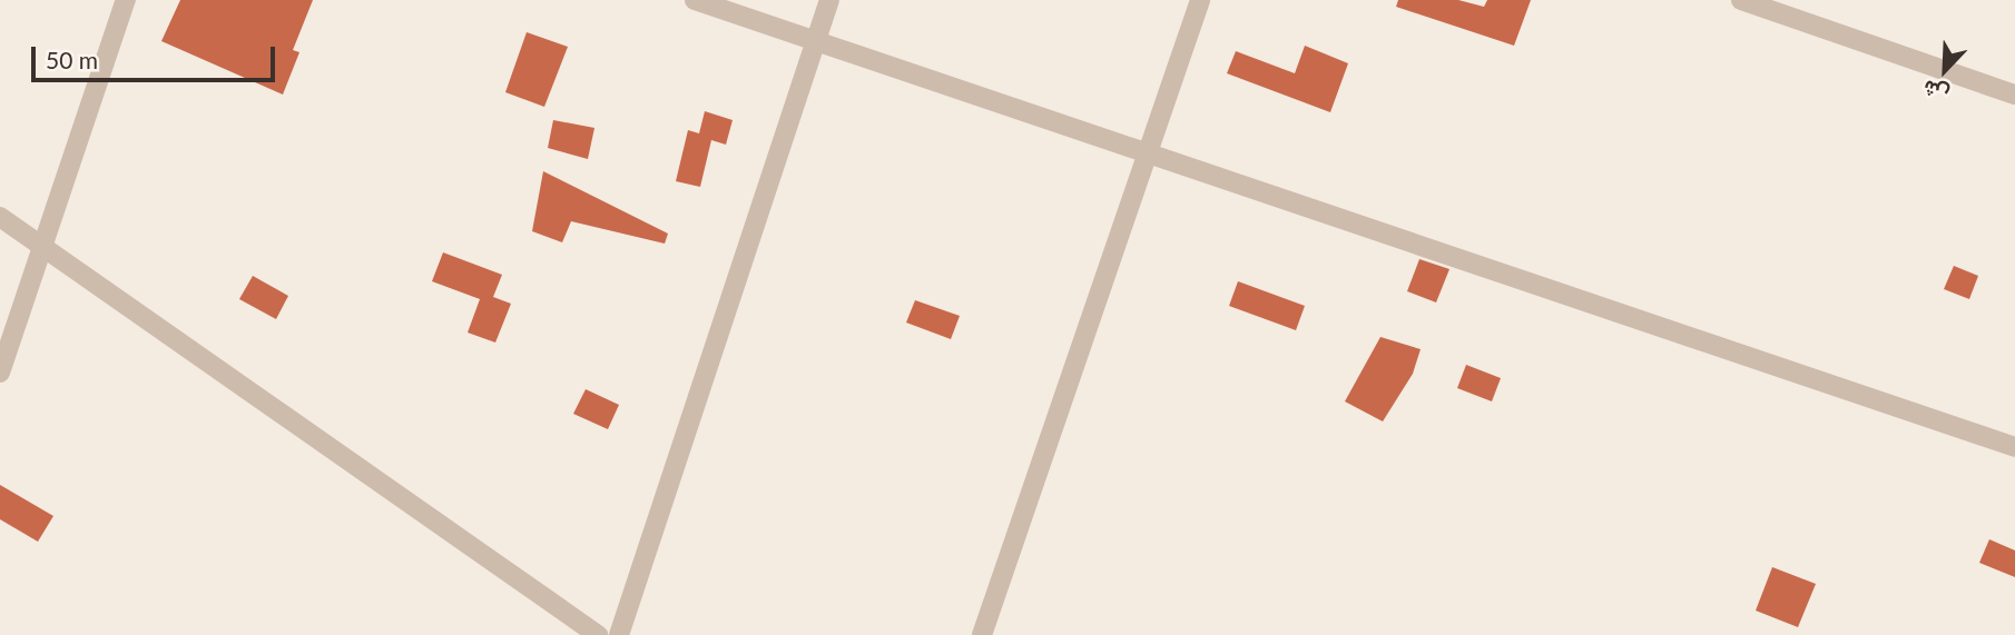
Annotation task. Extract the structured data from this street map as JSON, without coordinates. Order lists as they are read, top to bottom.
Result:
{
  "scale_bar": "50 m",
  "north": "bottom left"
}
